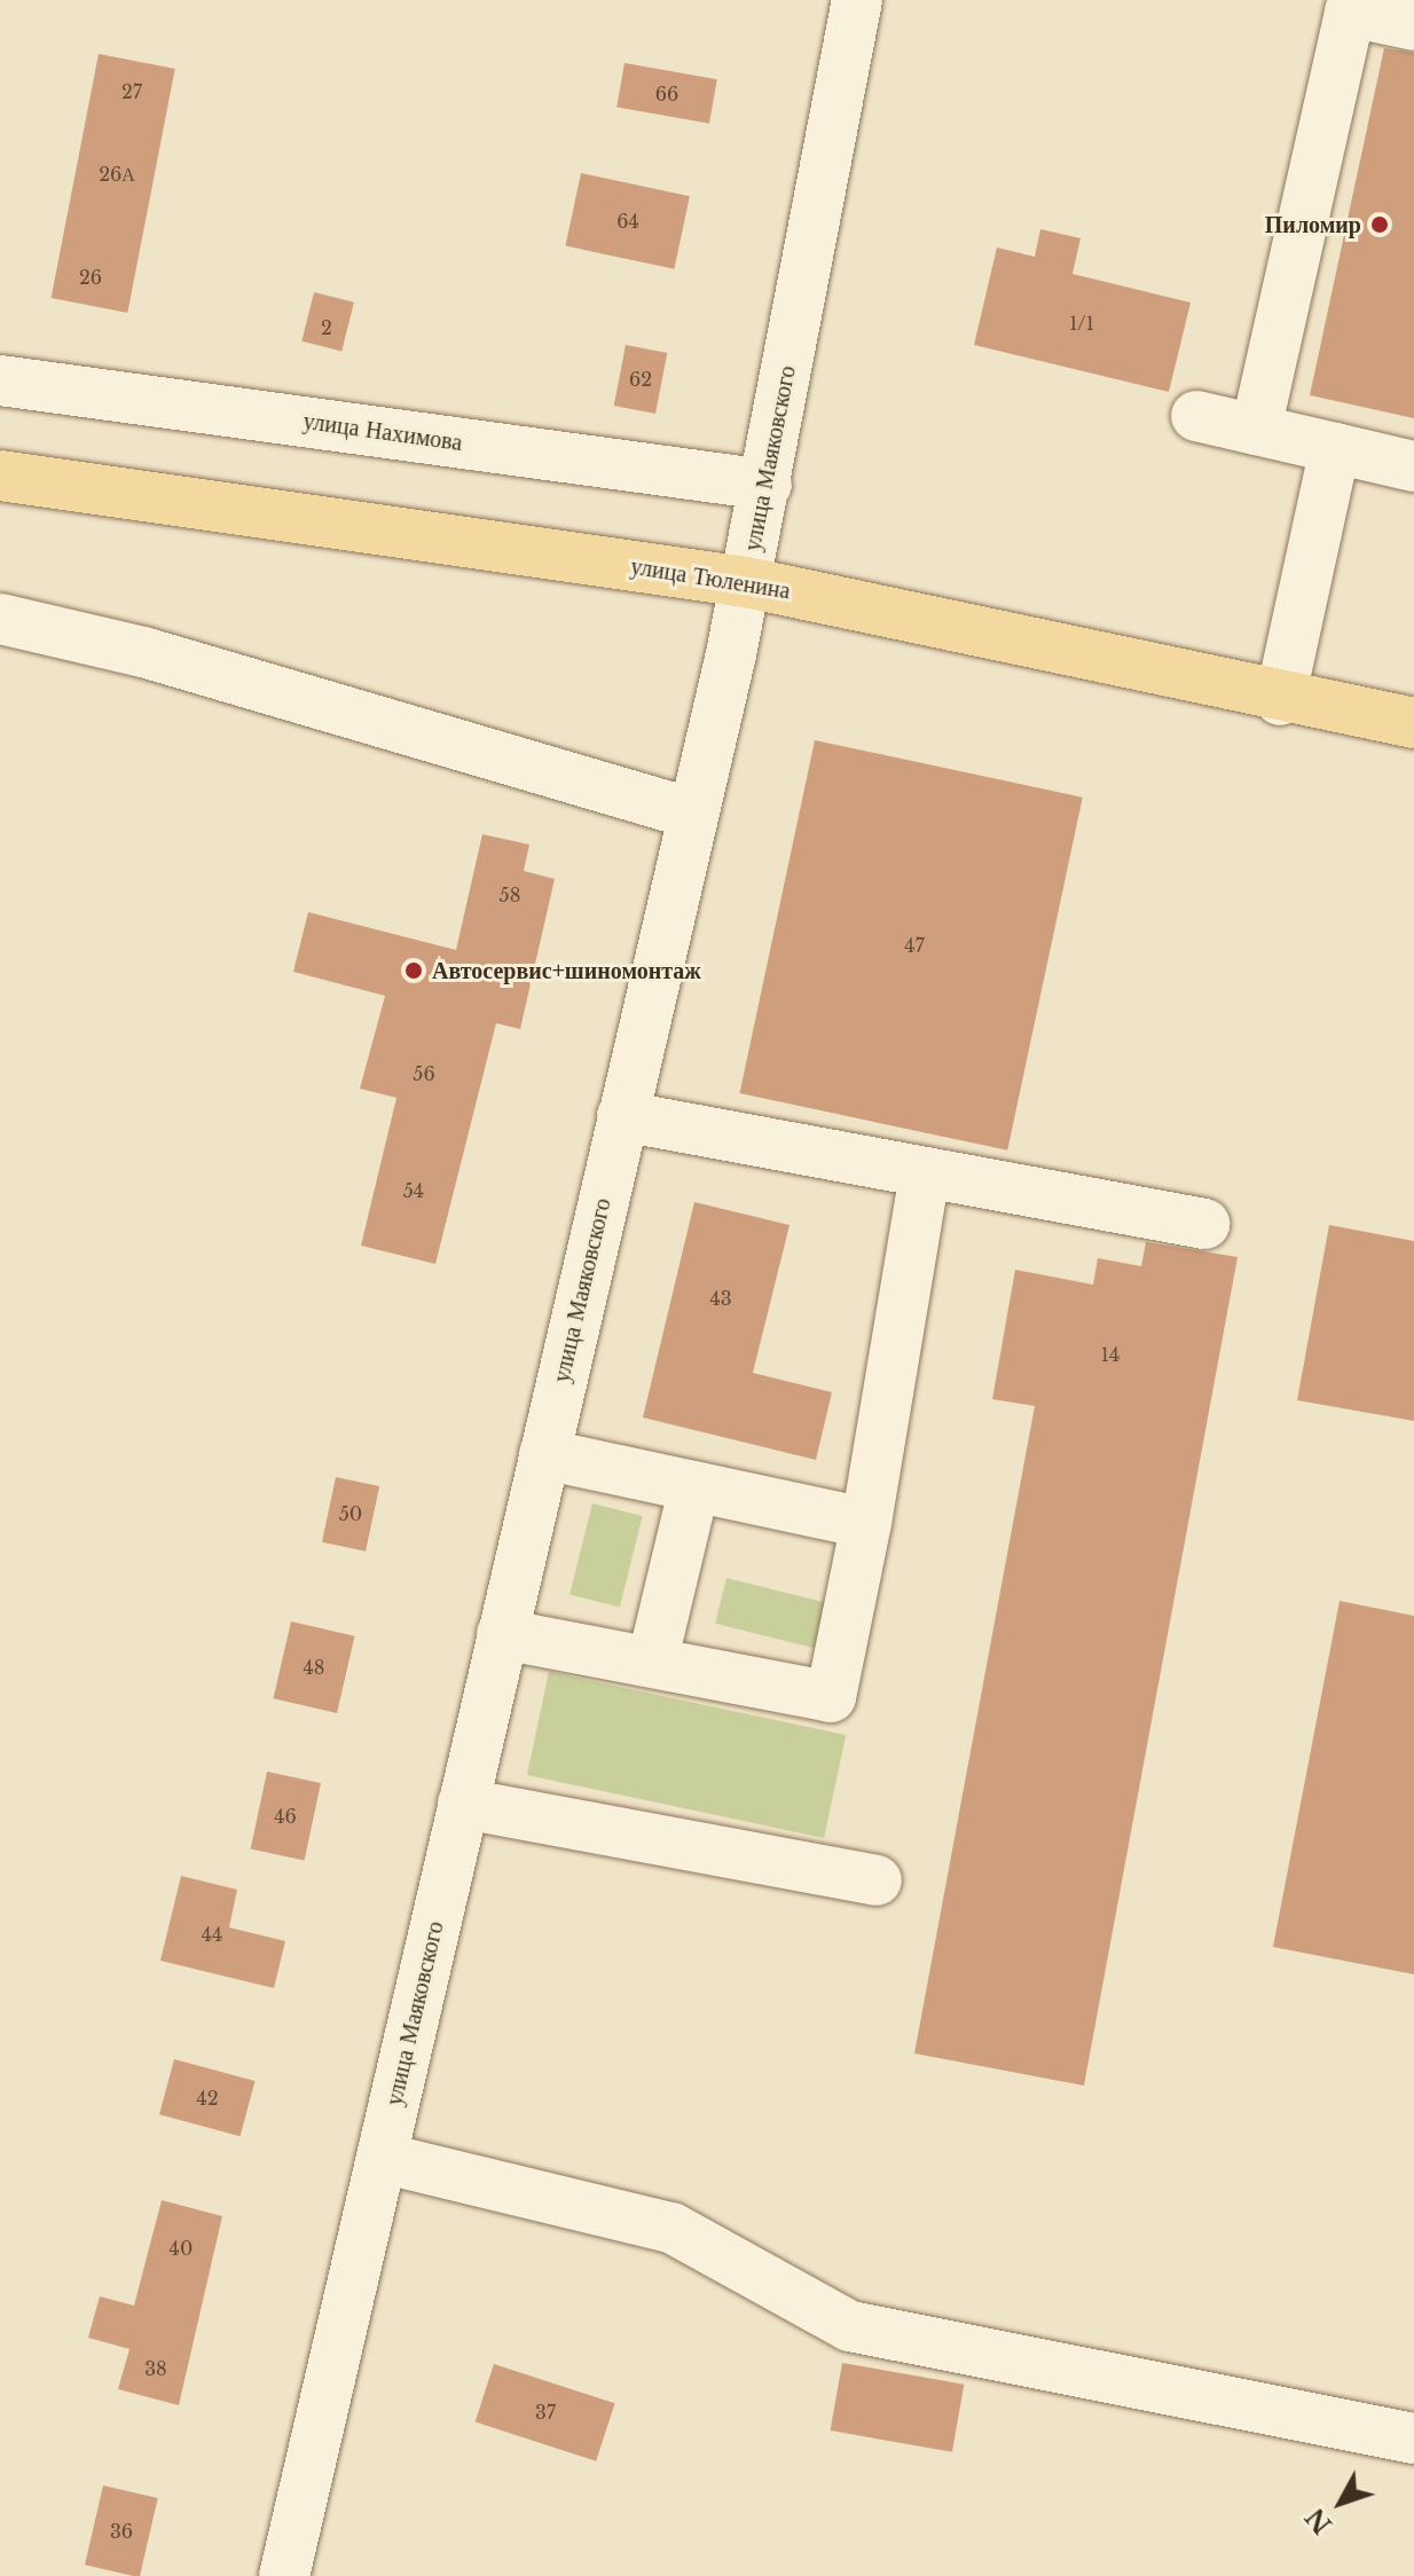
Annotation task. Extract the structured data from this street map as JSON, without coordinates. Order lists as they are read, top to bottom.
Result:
{
  "streets": {
    "main road": ["улица Тюленина"],
    "street": ["улица Нахимова", "улица Маяковского"]
  },
  "crossings": [
    ["улица Нахимова", "улица Маяковского"],
    ["улица Маяковского", "улица Тюленина"]
  ],
  "places": ["Пиломир", "Автосервис+шиномонтаж"],
  "house_numbers": [
    "27",
    "66",
    "26А",
    "64",
    "26",
    "1/1",
    "2",
    "62",
    "58",
    "47",
    "56",
    "54",
    "43",
    "14",
    "50",
    "48",
    "46",
    "44",
    "42",
    "40",
    "38",
    "37",
    "36"
  ],
  "north": "bottom left"
}
